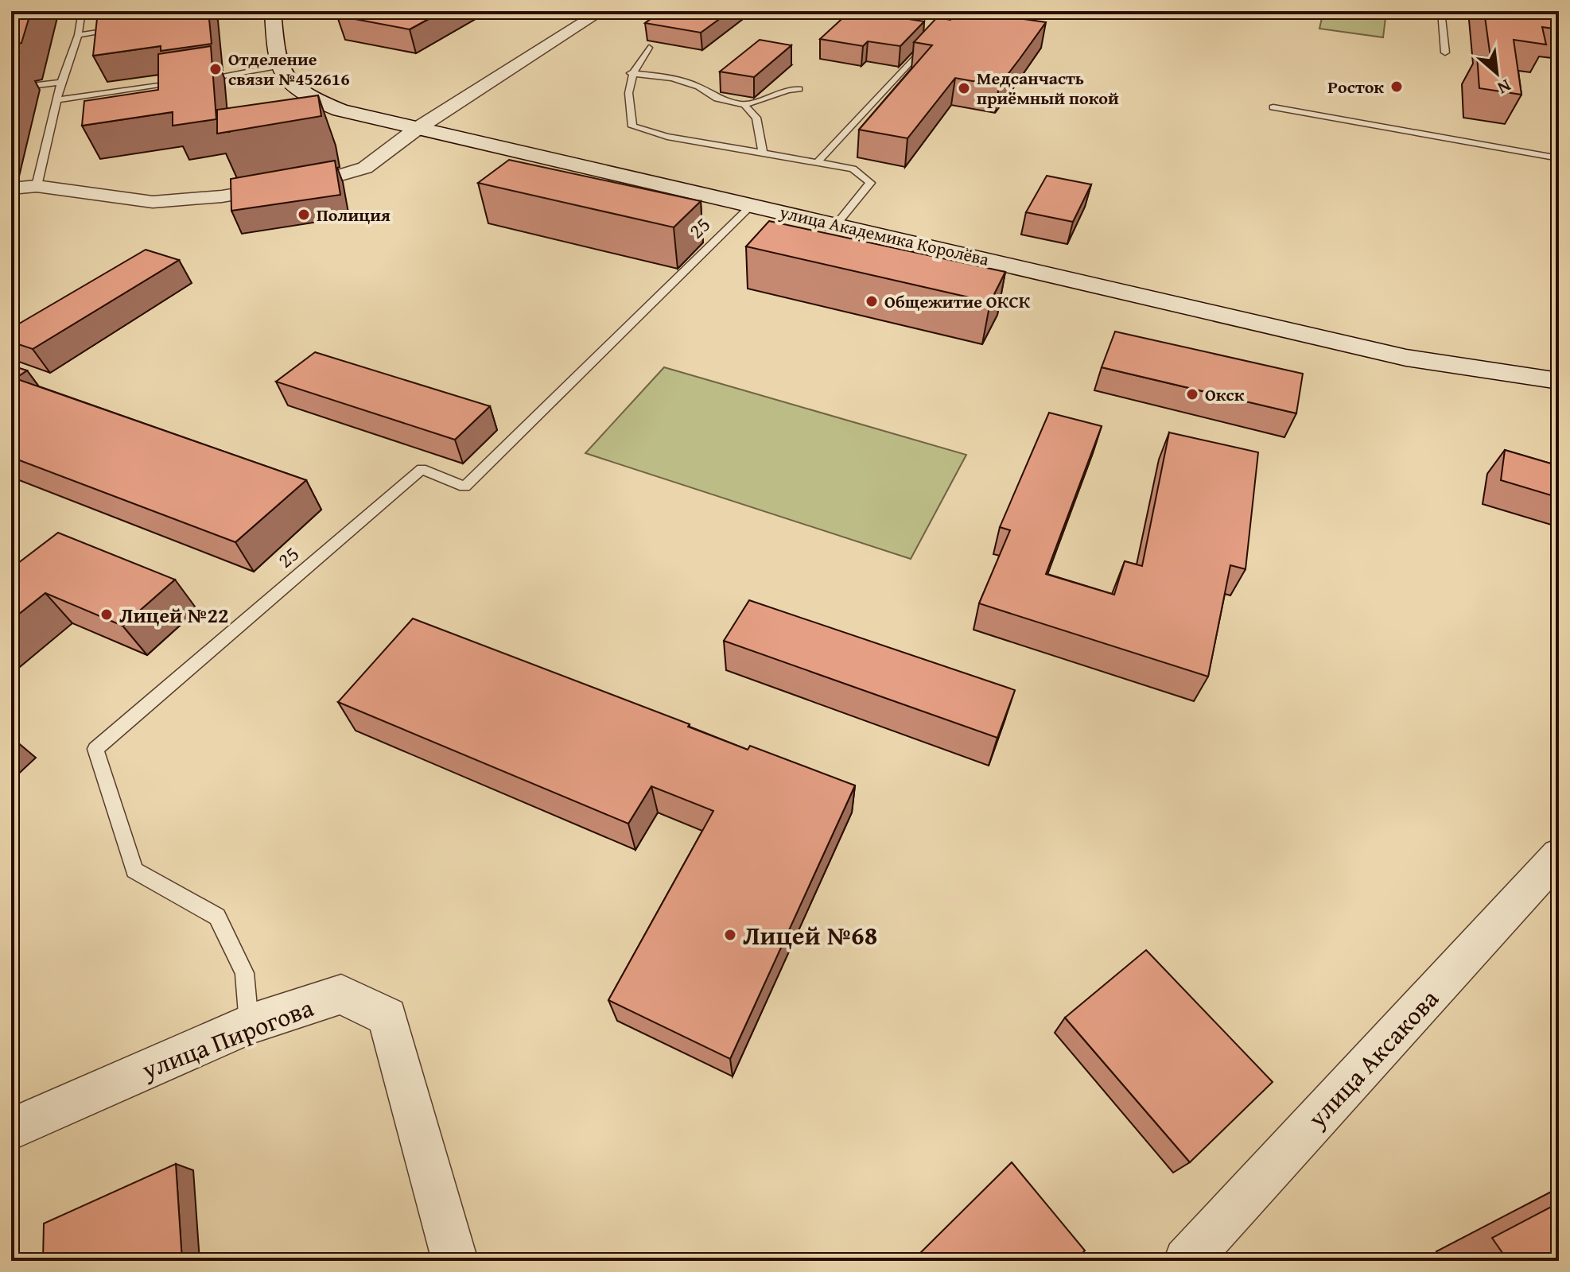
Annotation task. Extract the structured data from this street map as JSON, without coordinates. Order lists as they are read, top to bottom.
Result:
{
  "streets": {
    "street": ["улица Академика Королёва", "улица Пирогова", "улица Аксакова"],
    "lane": ["25"]
  },
  "crossings": [
    ["25", "улица Академика Королёва"],
    ["25", "улица Пирогова"]
  ],
  "places": [
    "Отделение связи №452616",
    "Росток",
    "Медсанчасть приёмный покой",
    "Полиция",
    "Общежитие ОКСК",
    "Окск",
    "Лицей №22",
    "Лицей №68"
  ],
  "north": "bottom right"
}
